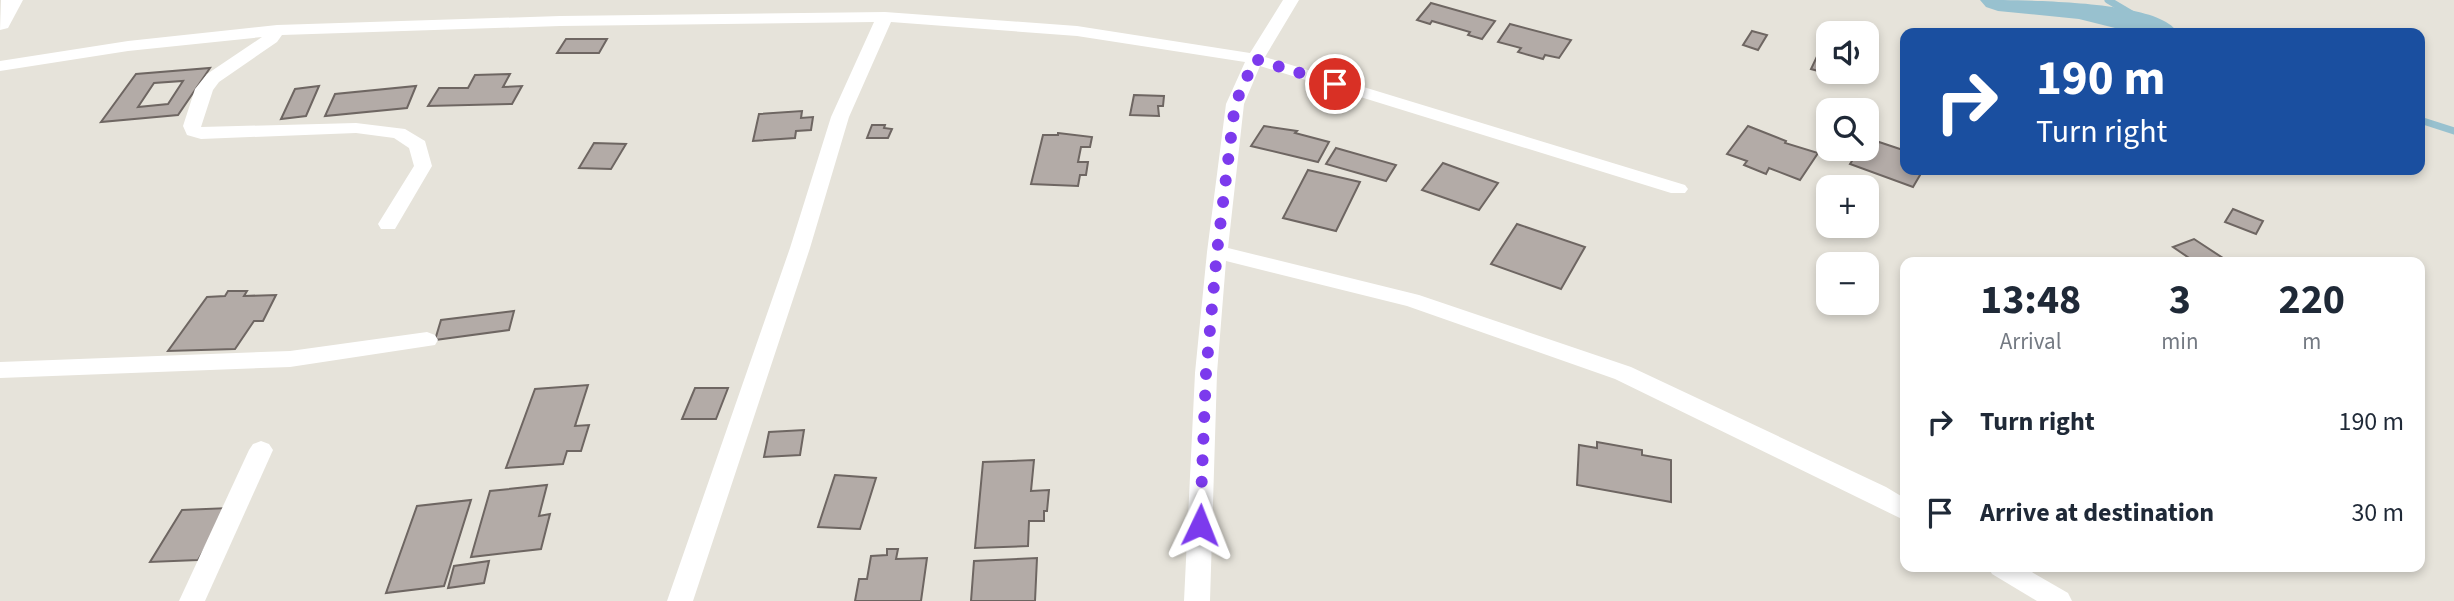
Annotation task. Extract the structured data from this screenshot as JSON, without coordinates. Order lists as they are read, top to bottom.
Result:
{
  "page": {
    "map_buttons": ["+", "−"],
    "turn": ["190 m", "Turn right"],
    "eta": [
      "13:48",
      "Arrival",
      "3",
      "min",
      "220",
      "m"
    ],
    "list": [
      {
        "name": "Turn right",
        "value": "190 m"
      },
      {
        "name": "Arrive at destination",
        "value": "30 m"
      }
    ]
  }
}
